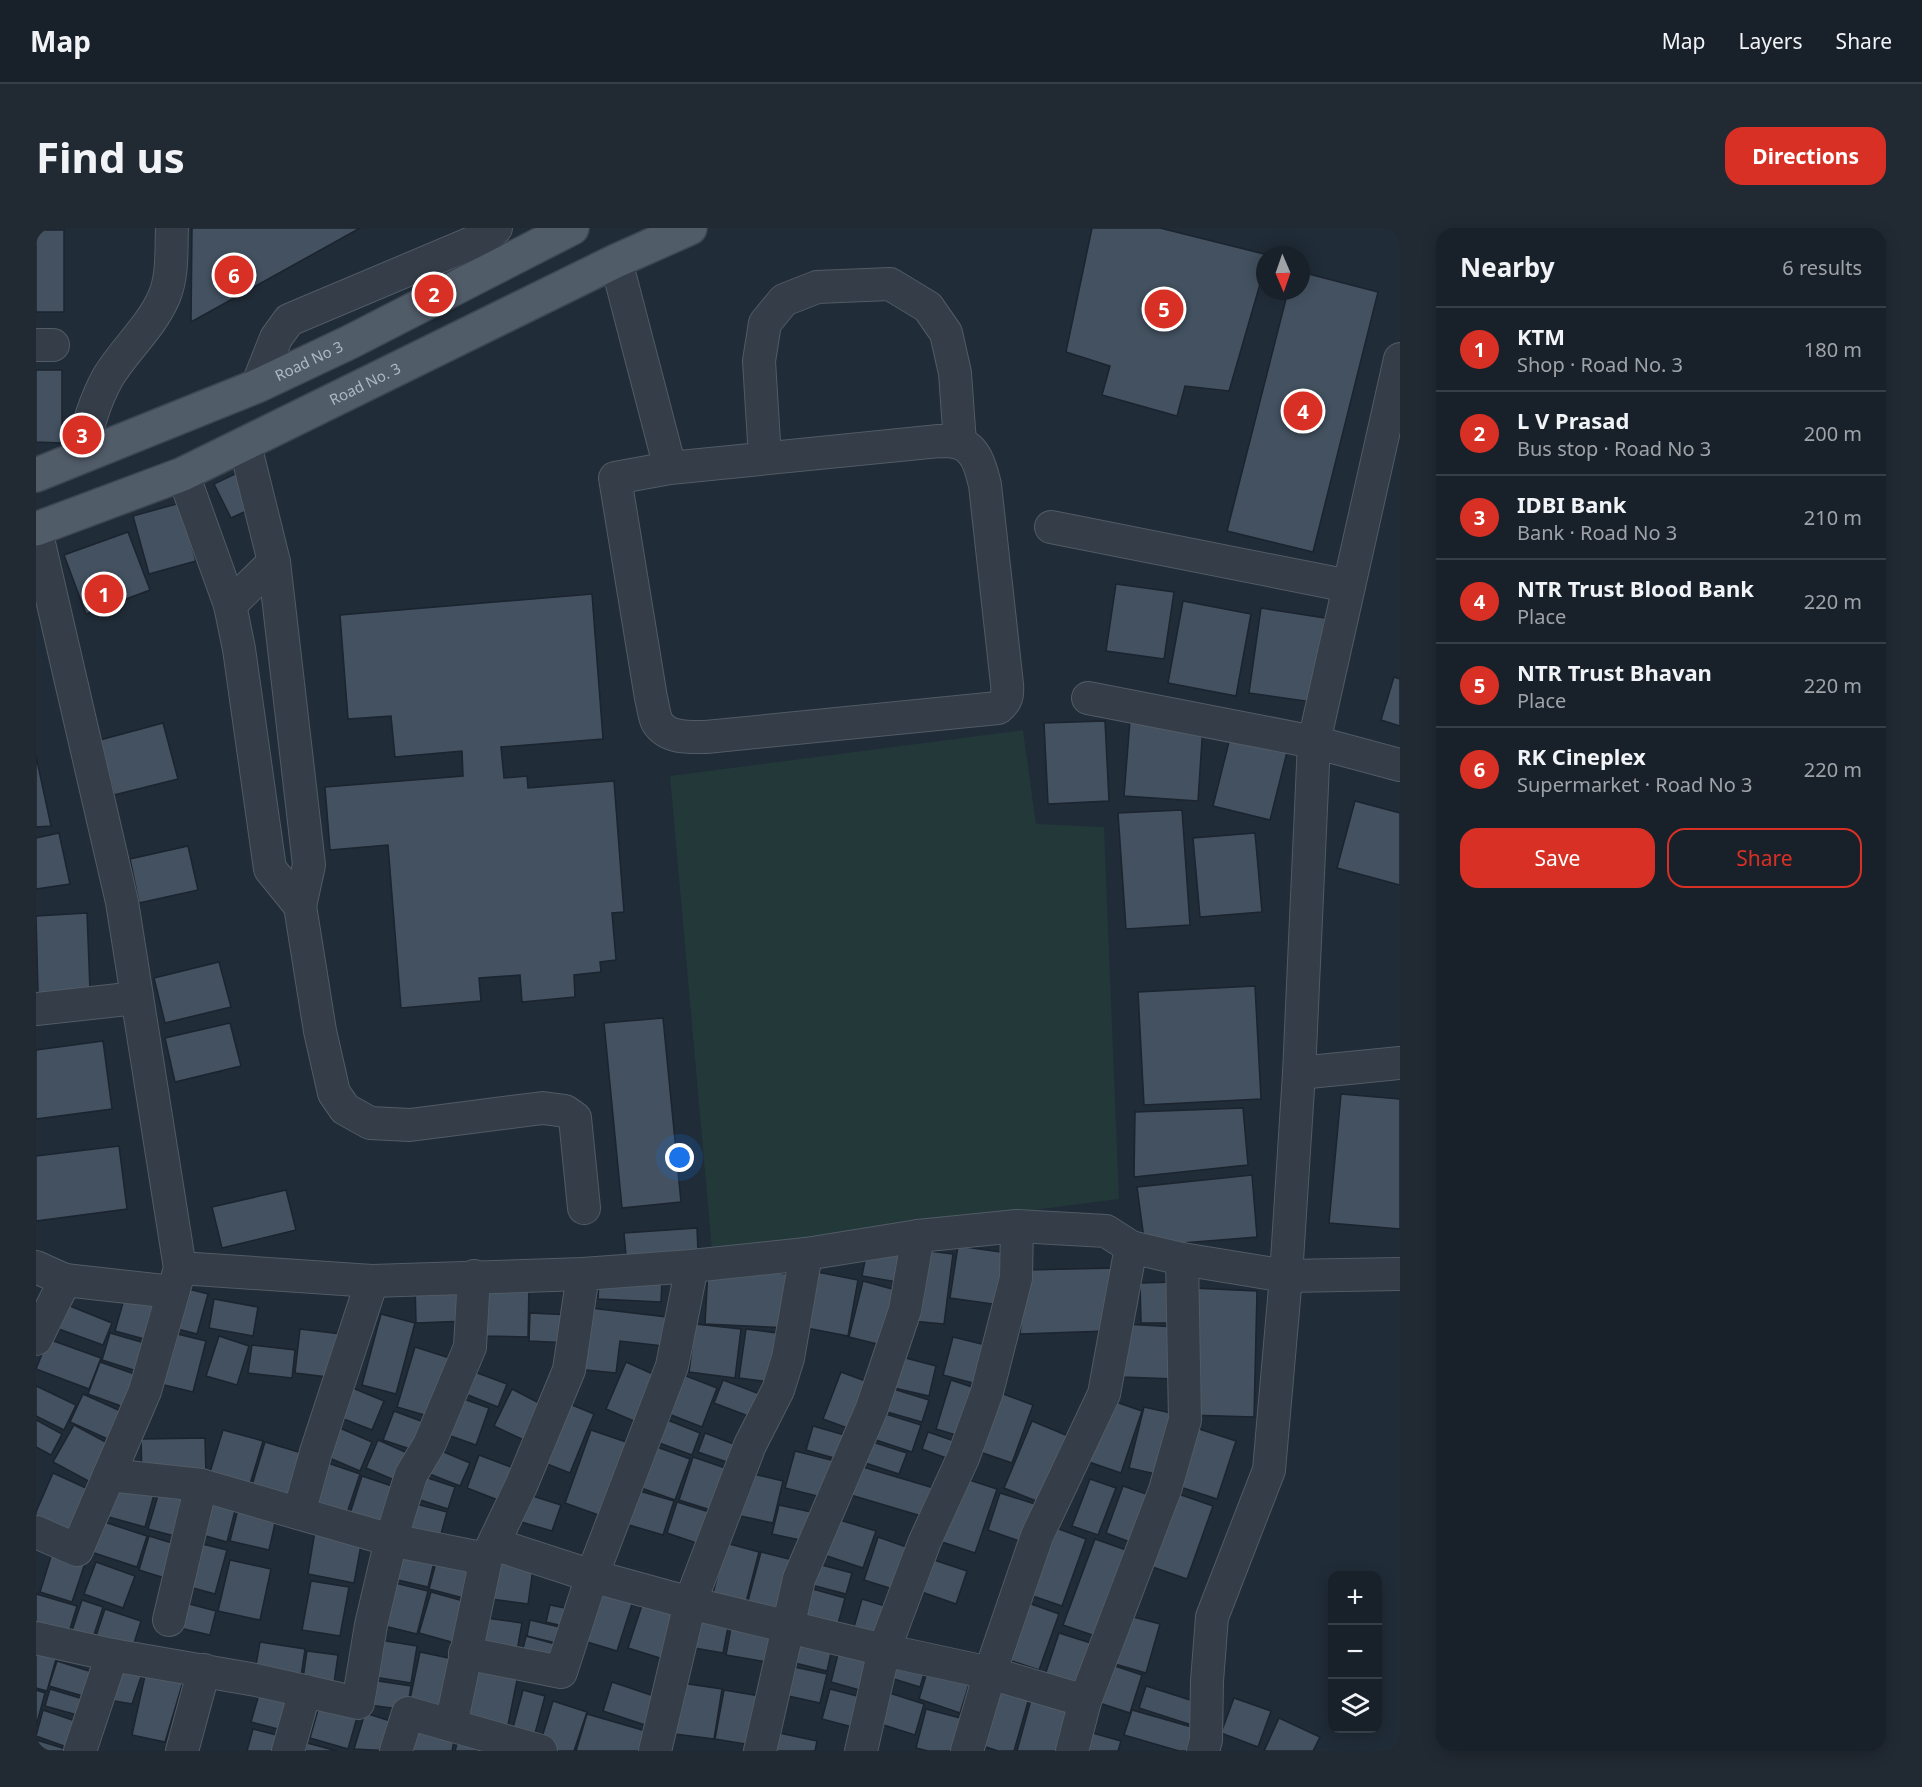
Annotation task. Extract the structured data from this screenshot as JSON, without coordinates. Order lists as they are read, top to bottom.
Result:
{
  "streets": {
    "main road": ["Road No 3", "Road No. 3"]
  },
  "north": "bottom",
  "page": {
    "header": "Map",
    "nav": ["Map", "Layers", "Share"],
    "buttons": [
      "Directions",
      ["Save", "Share"]
    ],
    "title": "Find us",
    "heading": ["Nearby", "6 results"],
    "pins": [
      "6",
      "2",
      "5",
      "4",
      "3",
      "1"
    ],
    "list": [
      {
        "mark": "1",
        "name": "KTM",
        "note": "Shop · Road No. 3",
        "value": "180 m"
      },
      {
        "mark": "2",
        "name": "L V Prasad",
        "note": "Bus stop · Road No 3",
        "value": "200 m"
      },
      {
        "mark": "3",
        "name": "IDBI Bank",
        "note": "Bank · Road No 3",
        "value": "210 m"
      },
      {
        "mark": "4",
        "name": "NTR Trust Blood Bank",
        "note": "Place",
        "value": "220 m"
      },
      {
        "mark": "5",
        "name": "NTR Trust Bhavan",
        "note": "Place",
        "value": "220 m"
      },
      {
        "mark": "6",
        "name": "RK Cineplex",
        "note": "Supermarket · Road No 3",
        "value": "220 m"
      }
    ],
    "map_buttons": ["+", "−"]
  }
}
